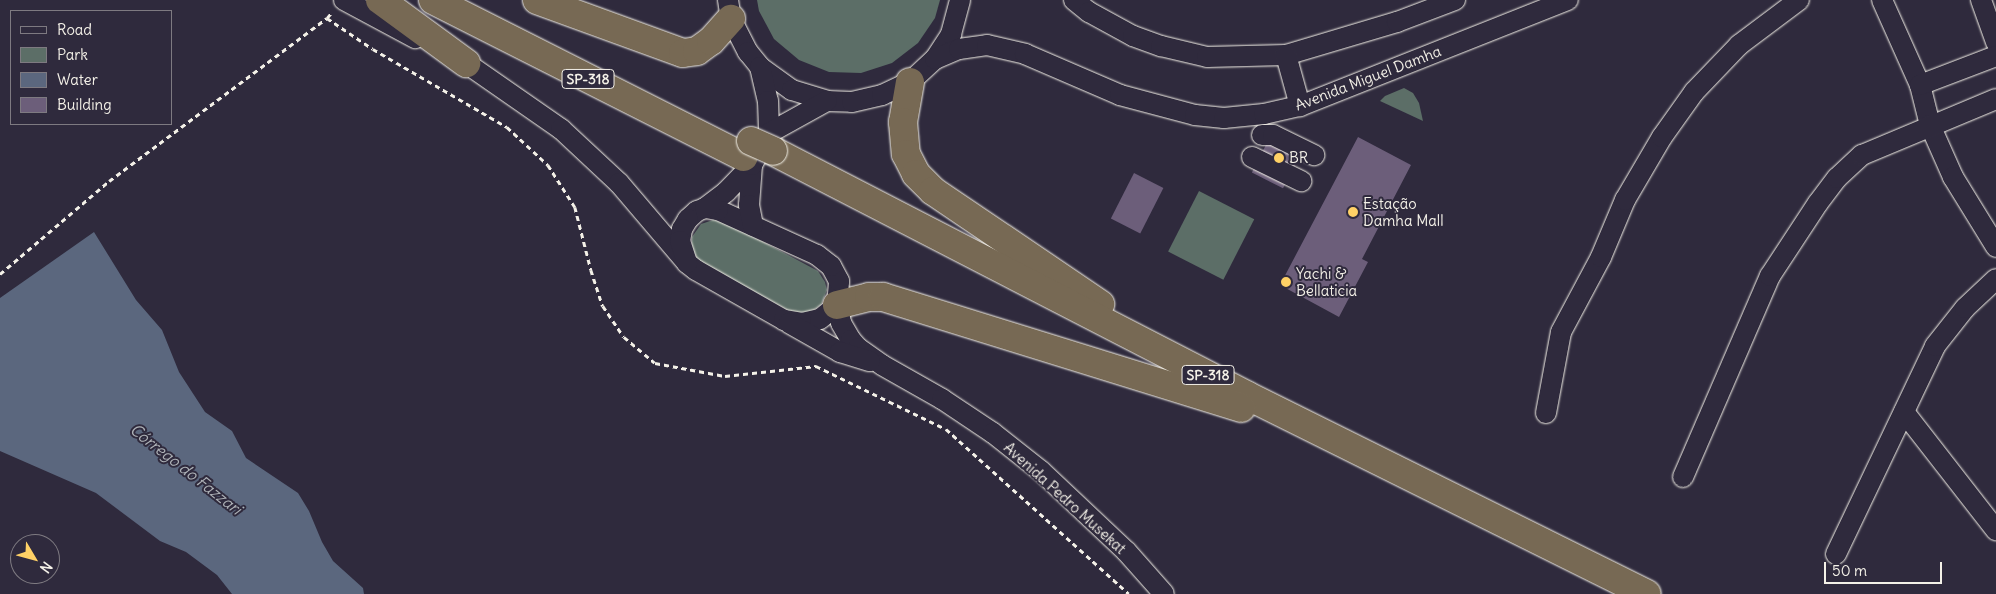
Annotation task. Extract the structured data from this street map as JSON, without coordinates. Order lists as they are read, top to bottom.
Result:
{
  "streets": {
    "highway": ["SP-318"],
    "street": ["Avenida Miguel Damha", "Avenida Pedro Musekat"]
  },
  "water": ["Córrego do Fazzari"],
  "places": ["BR", "Estação Damha Mall", "Yachi & Bellaticia"],
  "legend": [
    "Road",
    "Park",
    "Water",
    "Building"
  ],
  "scale_bar": "50 m",
  "north": "bottom right"
}
